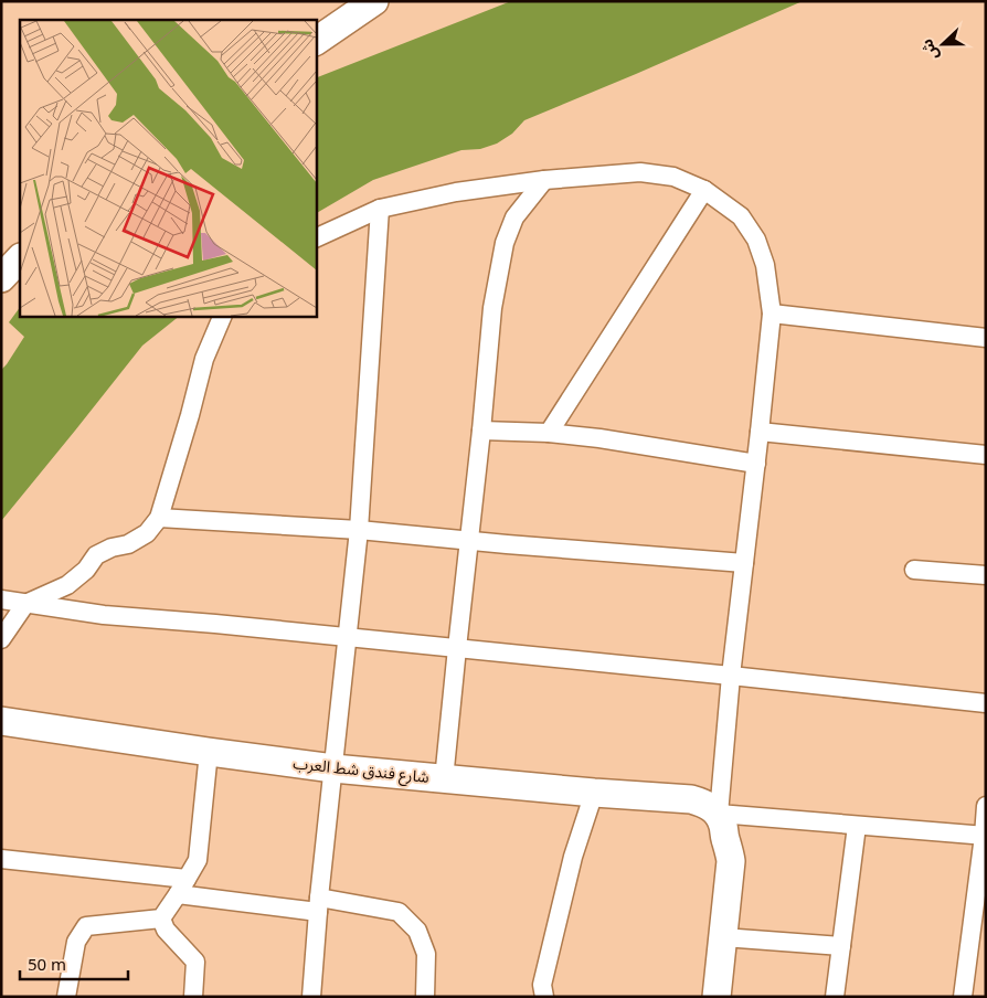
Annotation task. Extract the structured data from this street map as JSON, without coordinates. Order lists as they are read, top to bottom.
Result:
{
  "streets": {
    "main road": ["شارع فندق شط العرب"]
  },
  "scale_bar": "50 m",
  "north": "left"
}
